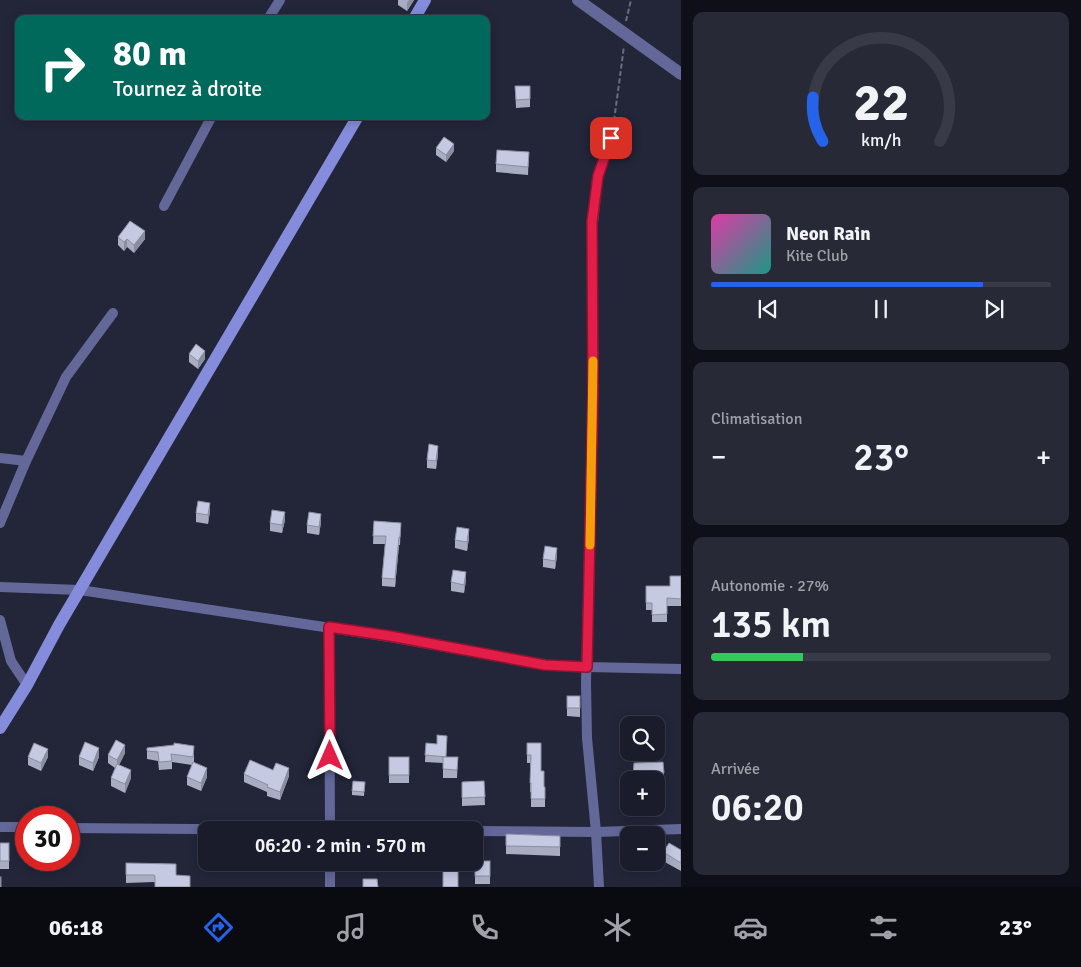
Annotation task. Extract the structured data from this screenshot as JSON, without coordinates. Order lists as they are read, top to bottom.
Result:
{
  "page": {
    "turn": ["80 m", "Tournez à droite"],
    "song": ["Neon Rain", "Kite Club"],
    "tile": [
      "Climatisation",
      ["Autonomie · 27%", "135 km"],
      ["Arrivée", "06:20"]
    ],
    "heat": ["−", "23°", "+"],
    "map_buttons": ["+", "−"],
    "limit": "30",
    "trip": "06:20 · 2 min · 570 m",
    "tabs": ["06:18", "23°"],
    "gauge": ["22", "km/h"]
  }
}
